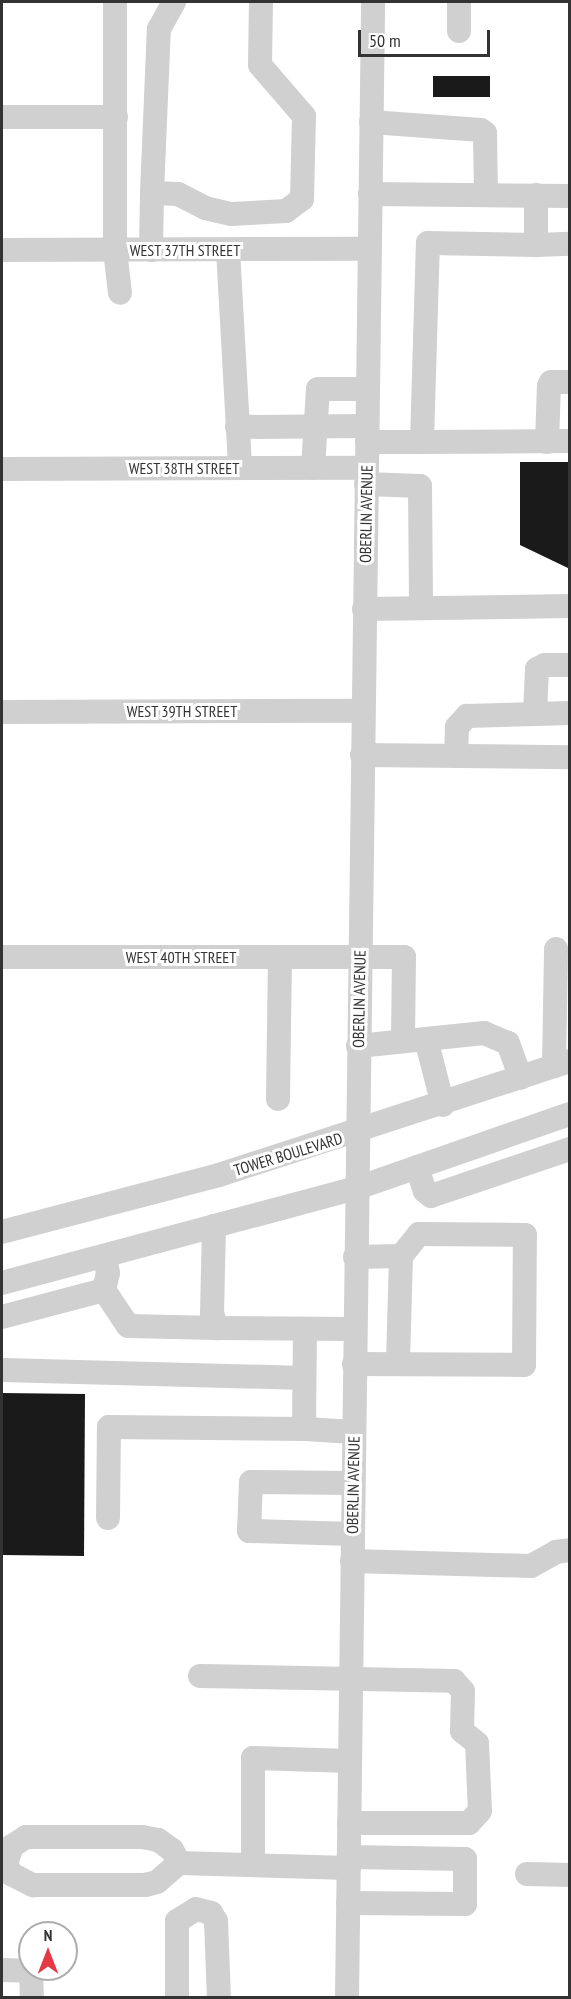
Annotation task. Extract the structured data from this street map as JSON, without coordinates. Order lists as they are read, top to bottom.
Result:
{
  "streets": {
    "street": [
      "WEST 37TH STREET",
      "WEST 38TH STREET",
      "OBERLIN AVENUE",
      "WEST 39TH STREET",
      "WEST 40TH STREET",
      "TOWER BOULEVARD"
    ]
  },
  "crossings": [
    ["WEST 37TH STREET", "OBERLIN AVENUE"],
    ["WEST 38TH STREET", "OBERLIN AVENUE"],
    ["OBERLIN AVENUE", "WEST 39TH STREET"],
    ["OBERLIN AVENUE", "WEST 40TH STREET"],
    ["OBERLIN AVENUE", "TOWER BOULEVARD"]
  ],
  "scale_bar": "50 m",
  "north": "top"
}
